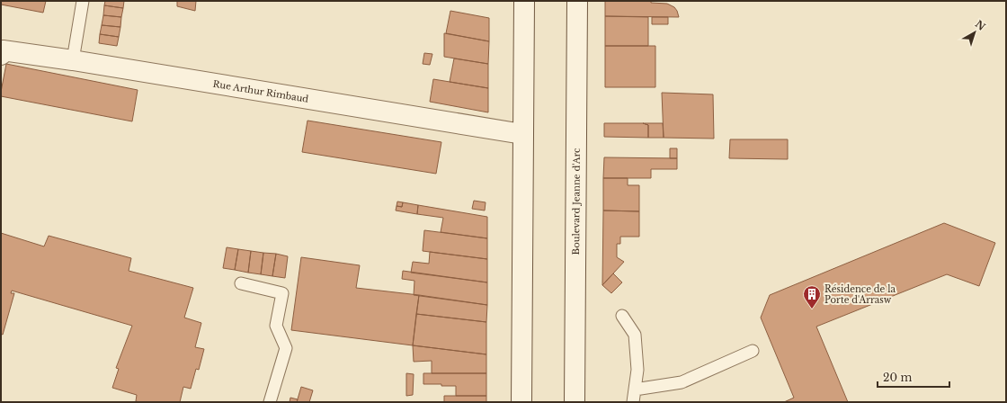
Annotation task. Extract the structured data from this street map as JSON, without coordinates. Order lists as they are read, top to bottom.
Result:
{
  "streets": {
    "main road": ["Rue Arthur Rimbaud", "Boulevard Jeanne d'Arc"]
  },
  "places": {
    "building": ["Résidence de la Porte d'Arrasw"]
  },
  "scale_bar": "20 m",
  "north": "top right"
}
